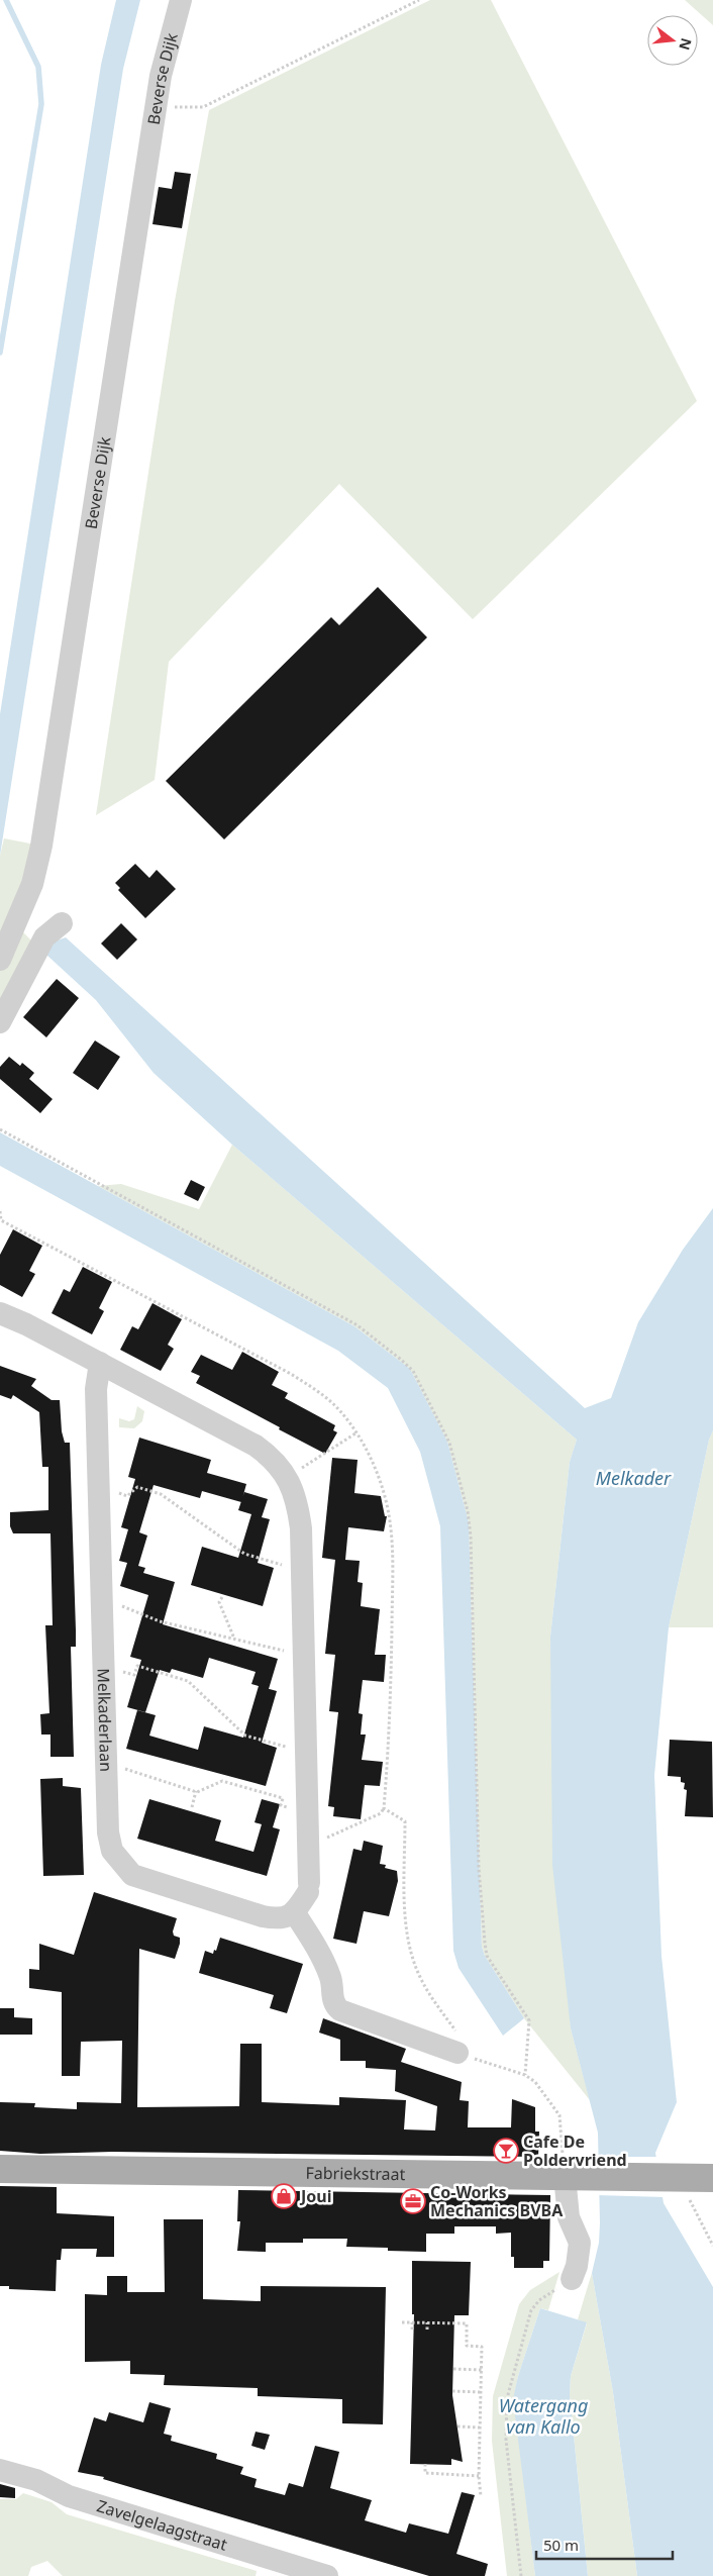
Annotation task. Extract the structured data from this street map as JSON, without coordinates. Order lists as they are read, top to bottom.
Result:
{
  "streets": {
    "main road": ["Fabriekstraat"],
    "street": ["Beverse Dijk", "Melkaderlaan", "Zavelgelaagstraat"]
  },
  "water": ["Melkader", "Watergang van Kallo"],
  "places": {
    "bar": ["Cafe De Poldervriend"],
    "shop": ["Joui"],
    "office": ["Co-Works Mechanics BVBA"]
  },
  "scale_bar": "50 m",
  "north": "right"
}
